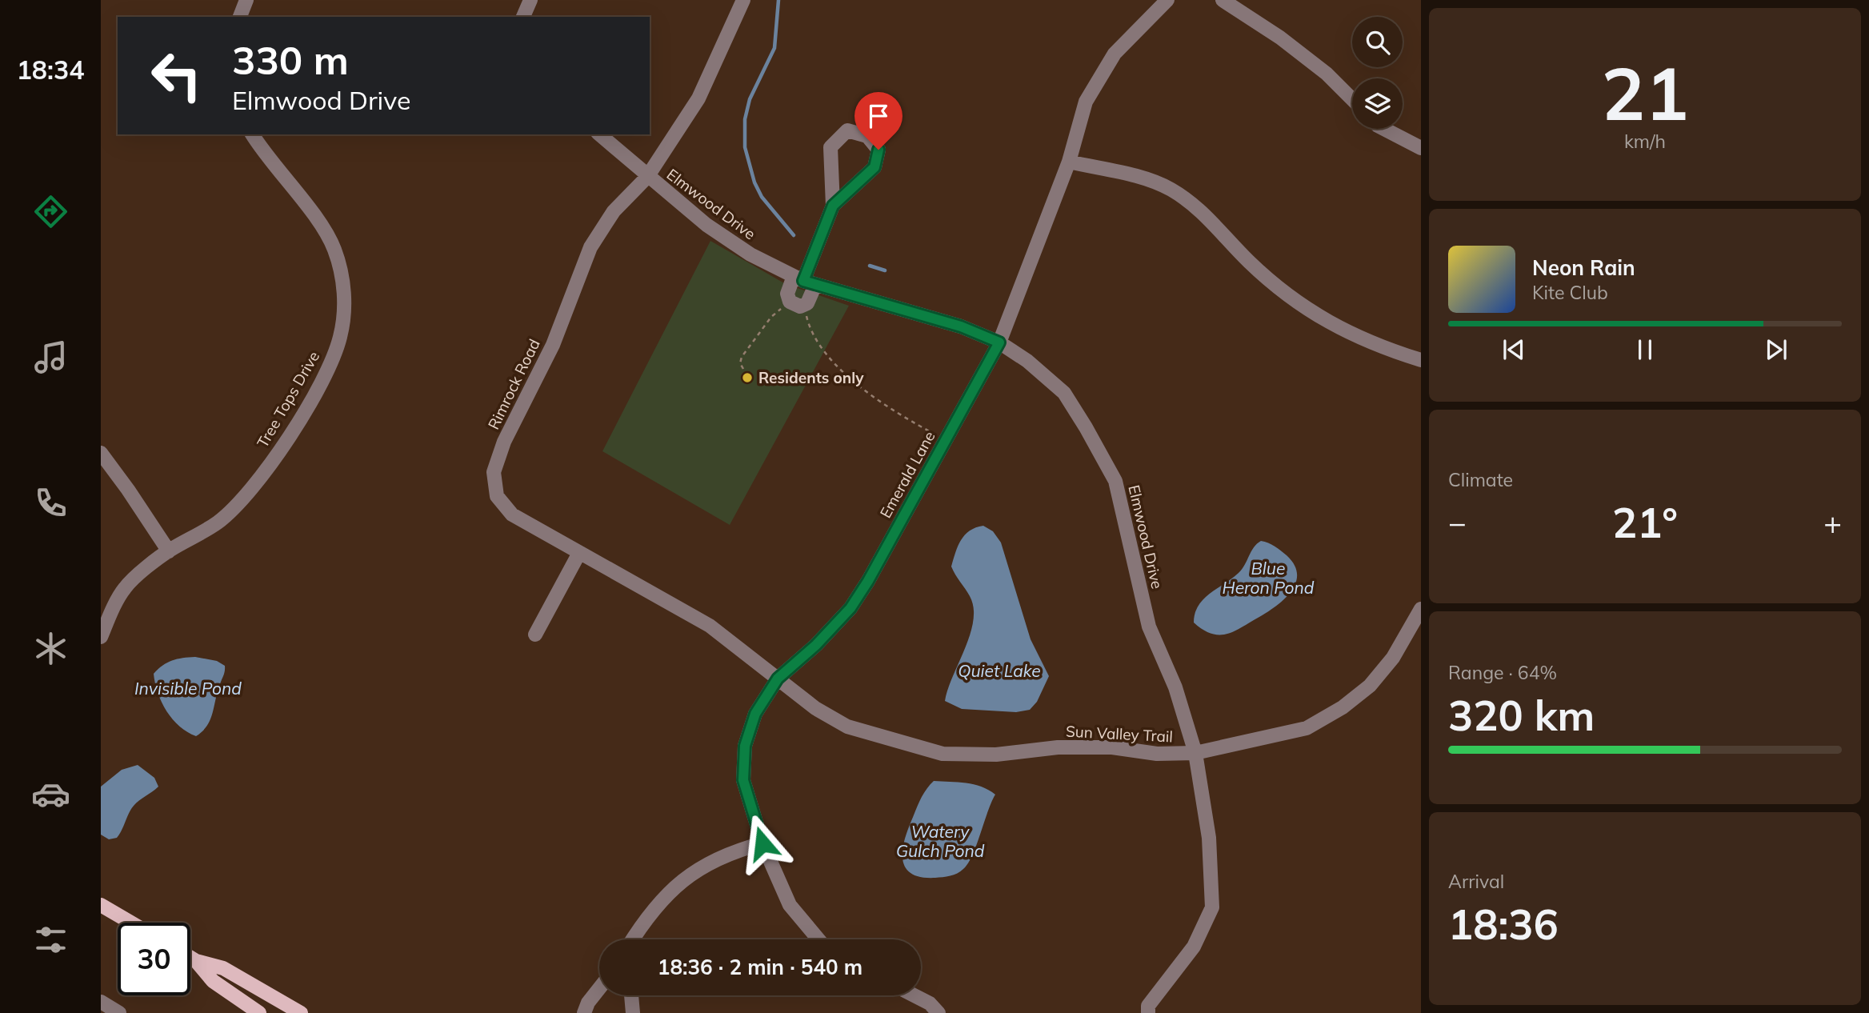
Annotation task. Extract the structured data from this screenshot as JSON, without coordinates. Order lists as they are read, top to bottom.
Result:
{
  "streets": {
    "street": [
      "Elmwood Drive",
      "Rimrock Road",
      "Tree Tops Drive",
      "Emerald Lane",
      "Sun Valley Trail"
    ]
  },
  "crossings": [
    ["Elmwood Drive", "Rimrock Road"],
    ["Elmwood Drive", "Emerald Lane"],
    ["Elmwood Drive", "Sun Valley Trail"],
    ["Rimrock Road", "Emerald Lane"],
    ["Rimrock Road", "Sun Valley Trail"],
    ["Emerald Lane", "Sun Valley Trail"]
  ],
  "water": [
    "Blue Heron Pond",
    "Quiet Lake",
    "Invisible Pond",
    "Watery Gulch Pond"
  ],
  "places": ["Residents only"],
  "page": {
    "tabs": "18:34",
    "tile": [
      ["21", "km/h"],
      "Climate",
      ["Range · 64%", "320 km"],
      ["Arrival", "18:36"]
    ],
    "turn": ["330 m", "Elmwood Drive"],
    "song": ["Neon Rain", "Kite Club"],
    "heat": ["−", "21°", "+"],
    "limit": "30",
    "trip": "18:36 · 2 min · 540 m"
  }
}
